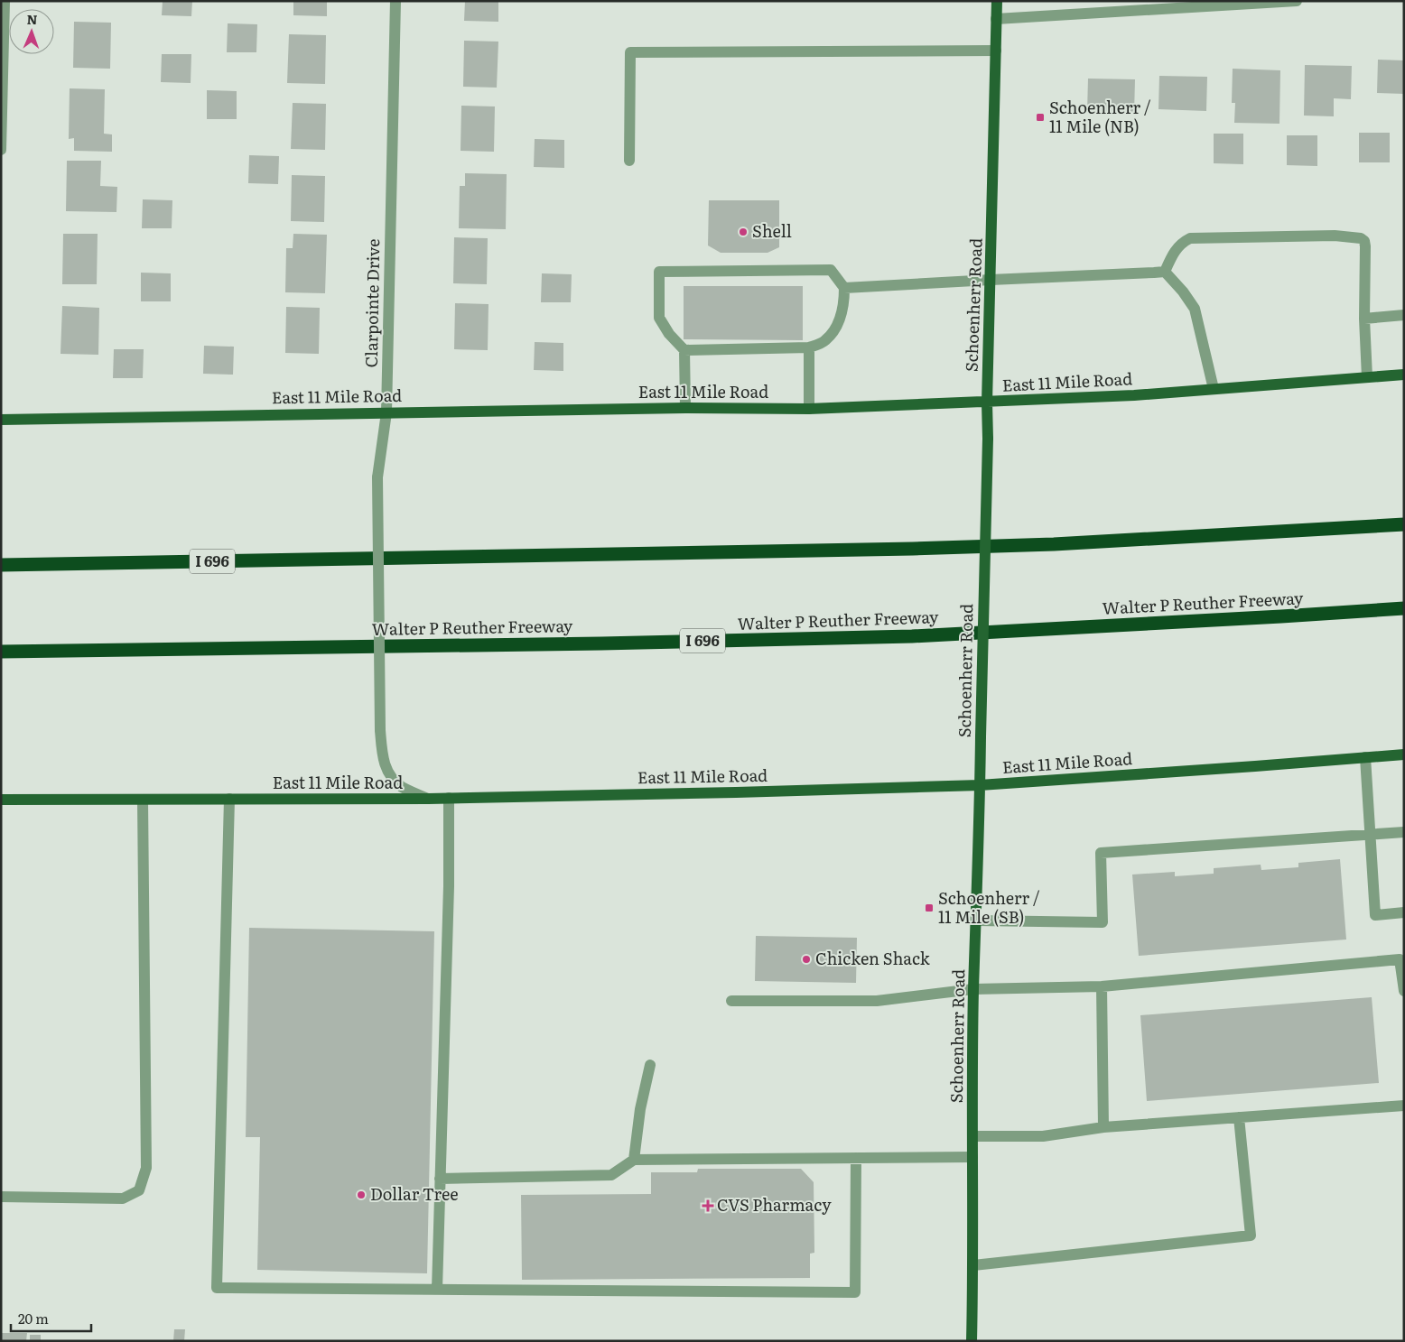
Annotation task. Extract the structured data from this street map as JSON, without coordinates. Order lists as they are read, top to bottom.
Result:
{
  "streets": {
    "highway": ["I 696", "Walter P Reuther Freeway"],
    "main road": ["Schoenherr Road", "East 11 Mile Road"],
    "street": ["Clarpointe Drive"]
  },
  "crossings": [
    ["Clarpointe Drive", "East 11 Mile Road"],
    ["Schoenherr Road", "East 11 Mile Road"]
  ],
  "places": {
    "transit": ["Schoenherr / 11 Mile (NB)", "Schoenherr / 11 Mile (SB)"],
    "other": ["Shell", "Chicken Shack", "Dollar Tree"],
    "health": ["CVS Pharmacy"]
  },
  "scale_bar": "20 m",
  "north": "top"
}
